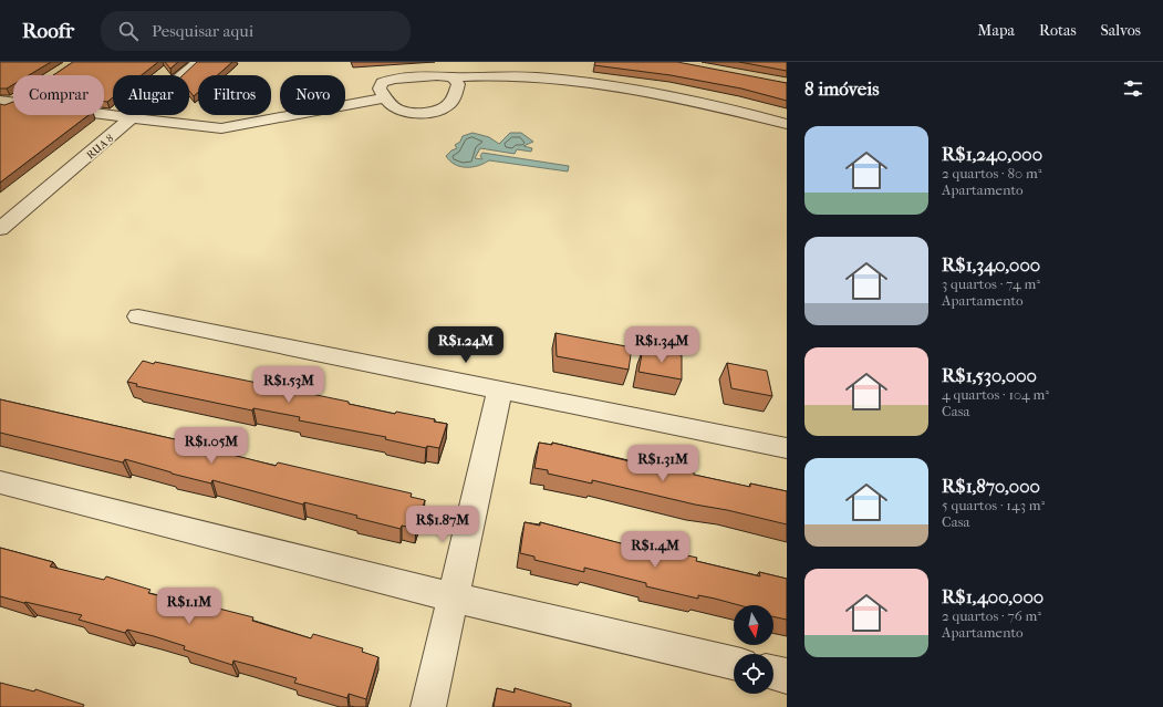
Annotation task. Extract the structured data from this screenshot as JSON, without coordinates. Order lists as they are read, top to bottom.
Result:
{
  "streets": {
    "street": ["RUA 8"]
  },
  "north": "bottom",
  "page": {
    "header": "Roofr",
    "search": "Pesquisar aqui",
    "nav": ["Mapa", "Rotas", "Salvos"],
    "heading": "8 imóveis",
    "chip": [
      "Comprar",
      "Alugar",
      "Filtros",
      "Novo"
    ],
    "list": [
      {
        "name": "R$1,240,000",
        "note": "2 quartos · 80 m² · Apartamento"
      },
      {
        "name": "R$1,340,000",
        "note": "3 quartos · 74 m² · Apartamento"
      },
      {
        "name": "R$1,530,000",
        "note": "4 quartos · 104 m² · Casa"
      },
      {
        "name": "R$1,870,000",
        "note": "5 quartos · 143 m² · Casa"
      },
      {
        "name": "R$1,400,000",
        "note": "2 quartos · 76 m² · Apartamento"
      }
    ],
    "price": [
      "R$1.24M",
      "R$1.34M",
      "R$1.53M",
      "R$1.05M",
      "R$1.31M",
      "R$1.87M",
      "R$1.4M",
      "R$1.1M"
    ]
  }
}
